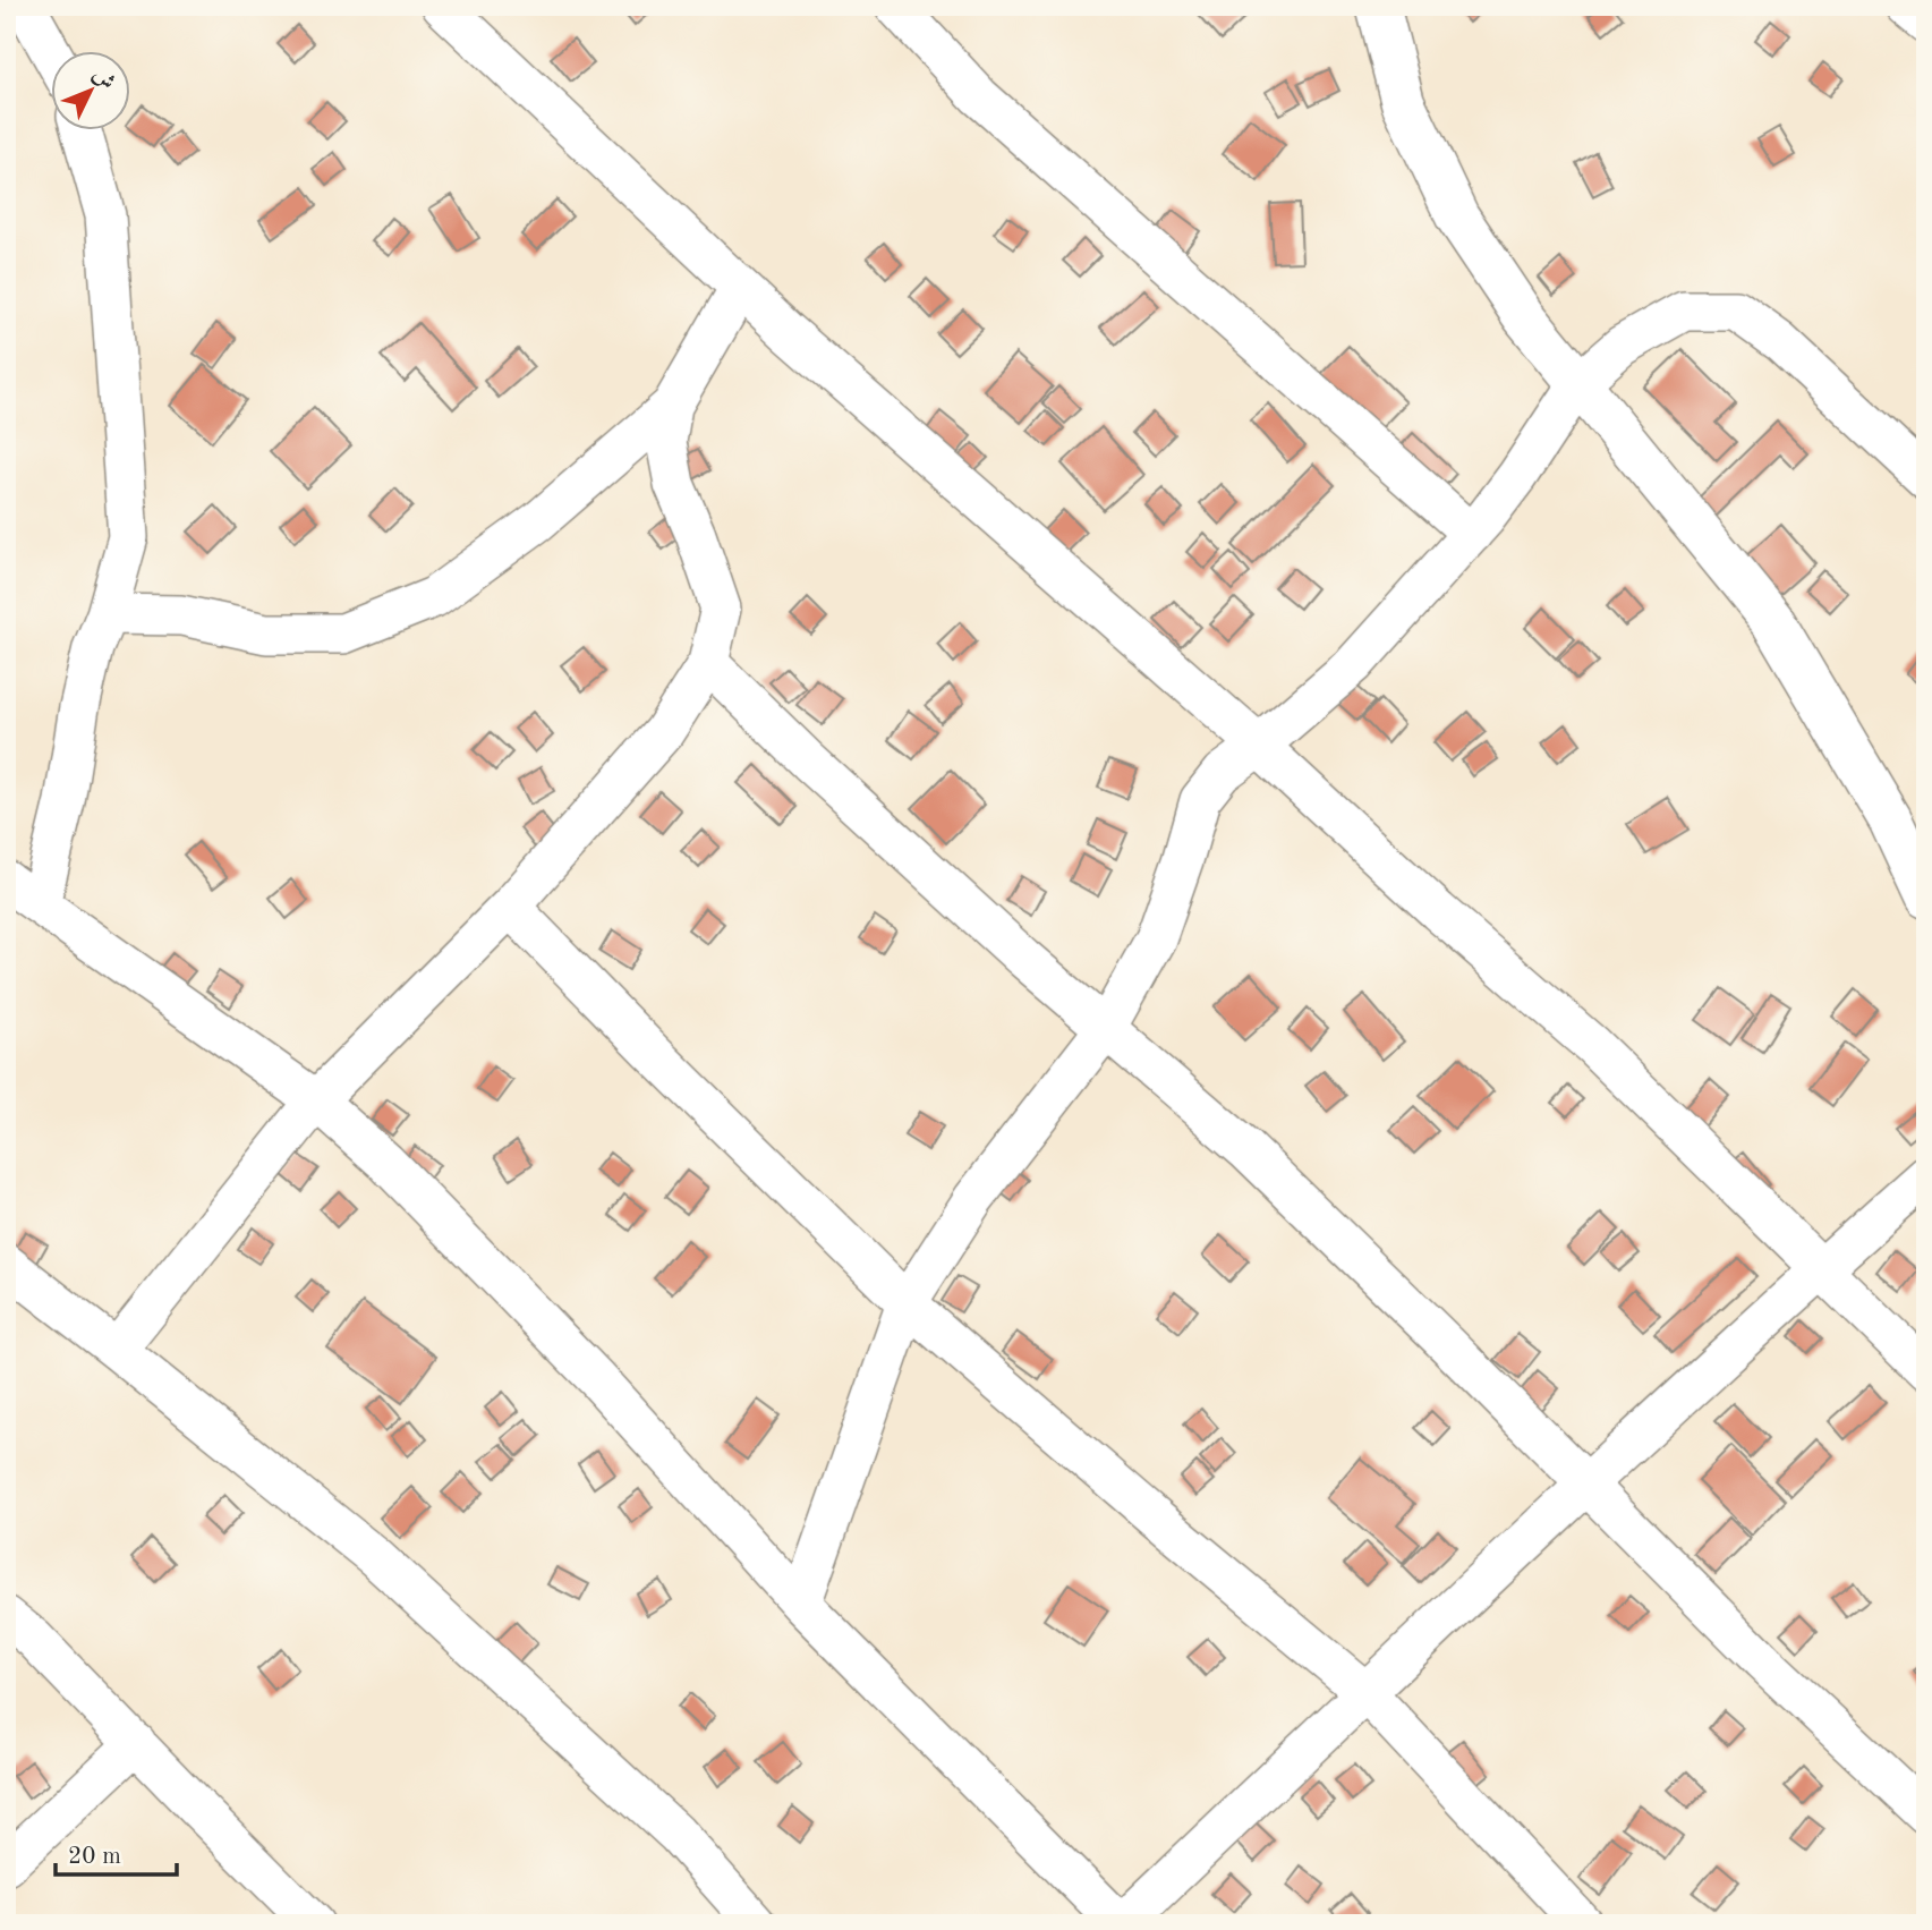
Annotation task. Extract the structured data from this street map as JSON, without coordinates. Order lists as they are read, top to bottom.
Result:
{
  "scale_bar": "20 m",
  "north": "top right"
}
